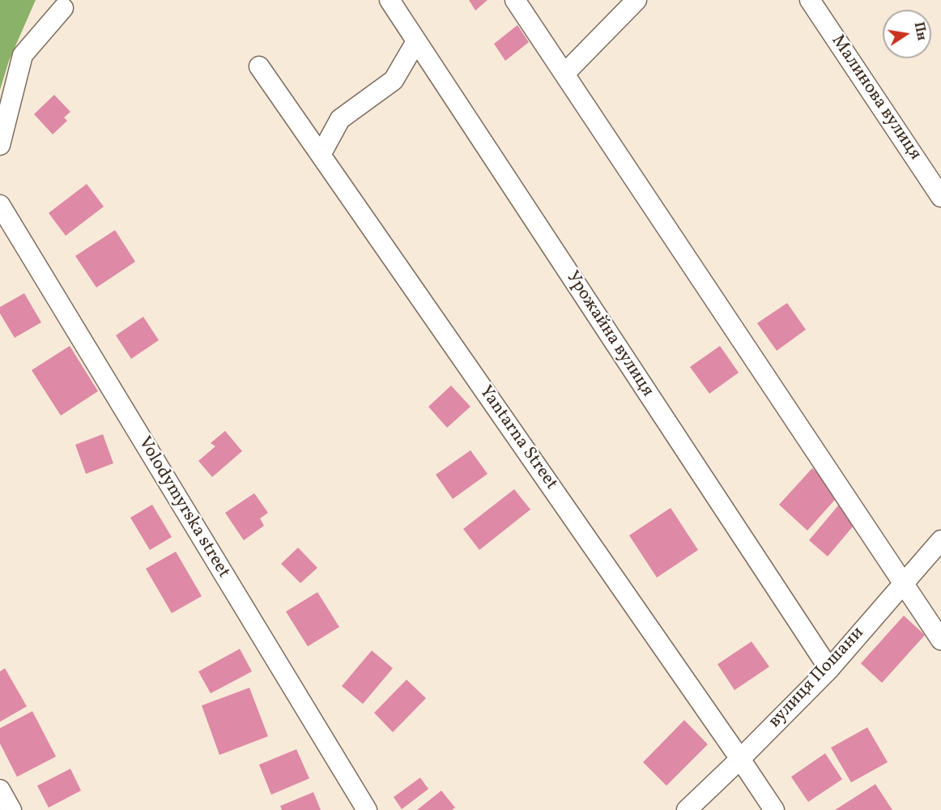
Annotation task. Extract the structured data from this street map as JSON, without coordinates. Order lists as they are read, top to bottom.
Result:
{
  "streets": {
    "street": [
      "Малинова вулиця",
      "Урожайна вулиця",
      "Yantarna Street",
      "Volodymyrska street",
      "вулиця Пошани"
    ]
  },
  "crossings": [
    ["Урожайна вулиця", "вулиця Пошани"],
    ["Yantarna Street", "вулиця Пошани"]
  ],
  "north": "right"
}
